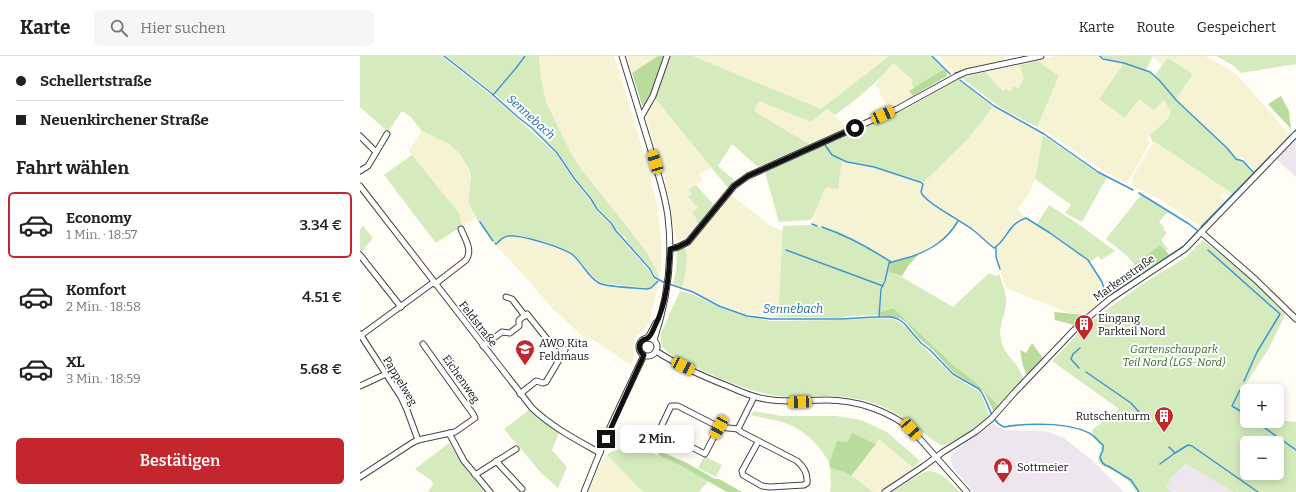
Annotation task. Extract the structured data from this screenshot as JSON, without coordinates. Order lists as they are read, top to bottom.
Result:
{
  "streets": {
    "street": [
      "Markenstraße",
      "Feldstraße",
      "Eichenweg",
      "Pappelweg"
    ]
  },
  "crossings": [
    ["Eichenweg", "Pappelweg"]
  ],
  "water": ["Sennebach"],
  "parks": ["Gartenschaupark Teil Nord (LGS-Nord)"],
  "places": {
    "building": ["Eingang Parkteil Nord", "Rutschenturm"],
    "school or university": ["AWO Kita Feldmaus"],
    "shop": ["Sottmeier"]
  },
  "page": {
    "header": "Karte",
    "search": "Hier suchen",
    "nav": ["Karte", "Route", "Gespeichert"],
    "banner": ["Schellertstraße", "Neuenkirchener Straße"],
    "heading": "Fahrt wählen",
    "list": [
      {
        "name": "Economy",
        "note": "1 Min. · 18:57",
        "value": "3.34 €"
      },
      {
        "name": "Komfort",
        "note": "2 Min. · 18:58",
        "value": "4.51 €"
      },
      {
        "name": "XL",
        "note": "3 Min. · 18:59",
        "value": "5.68 €"
      }
    ],
    "map_buttons": ["+", "−"],
    "bubble": "2 Min.",
    "buttons": "Bestätigen"
  }
}
